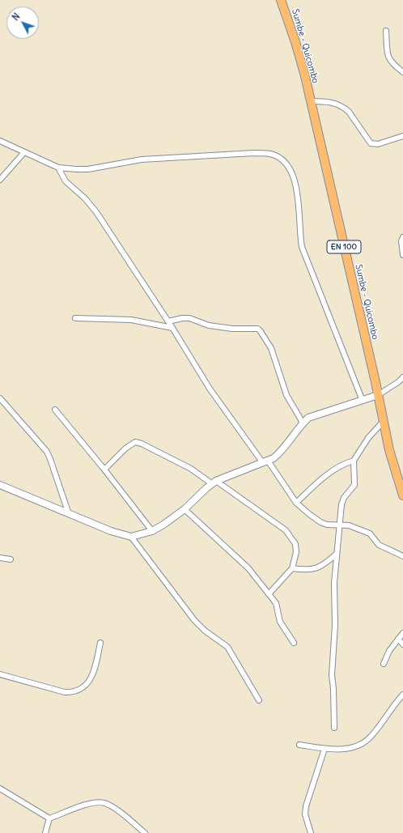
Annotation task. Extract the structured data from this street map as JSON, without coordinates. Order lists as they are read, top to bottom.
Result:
{
  "streets": {
    "main road": ["Sumbe - Quicombo", "EN 100"]
  },
  "north": "top left"
}
